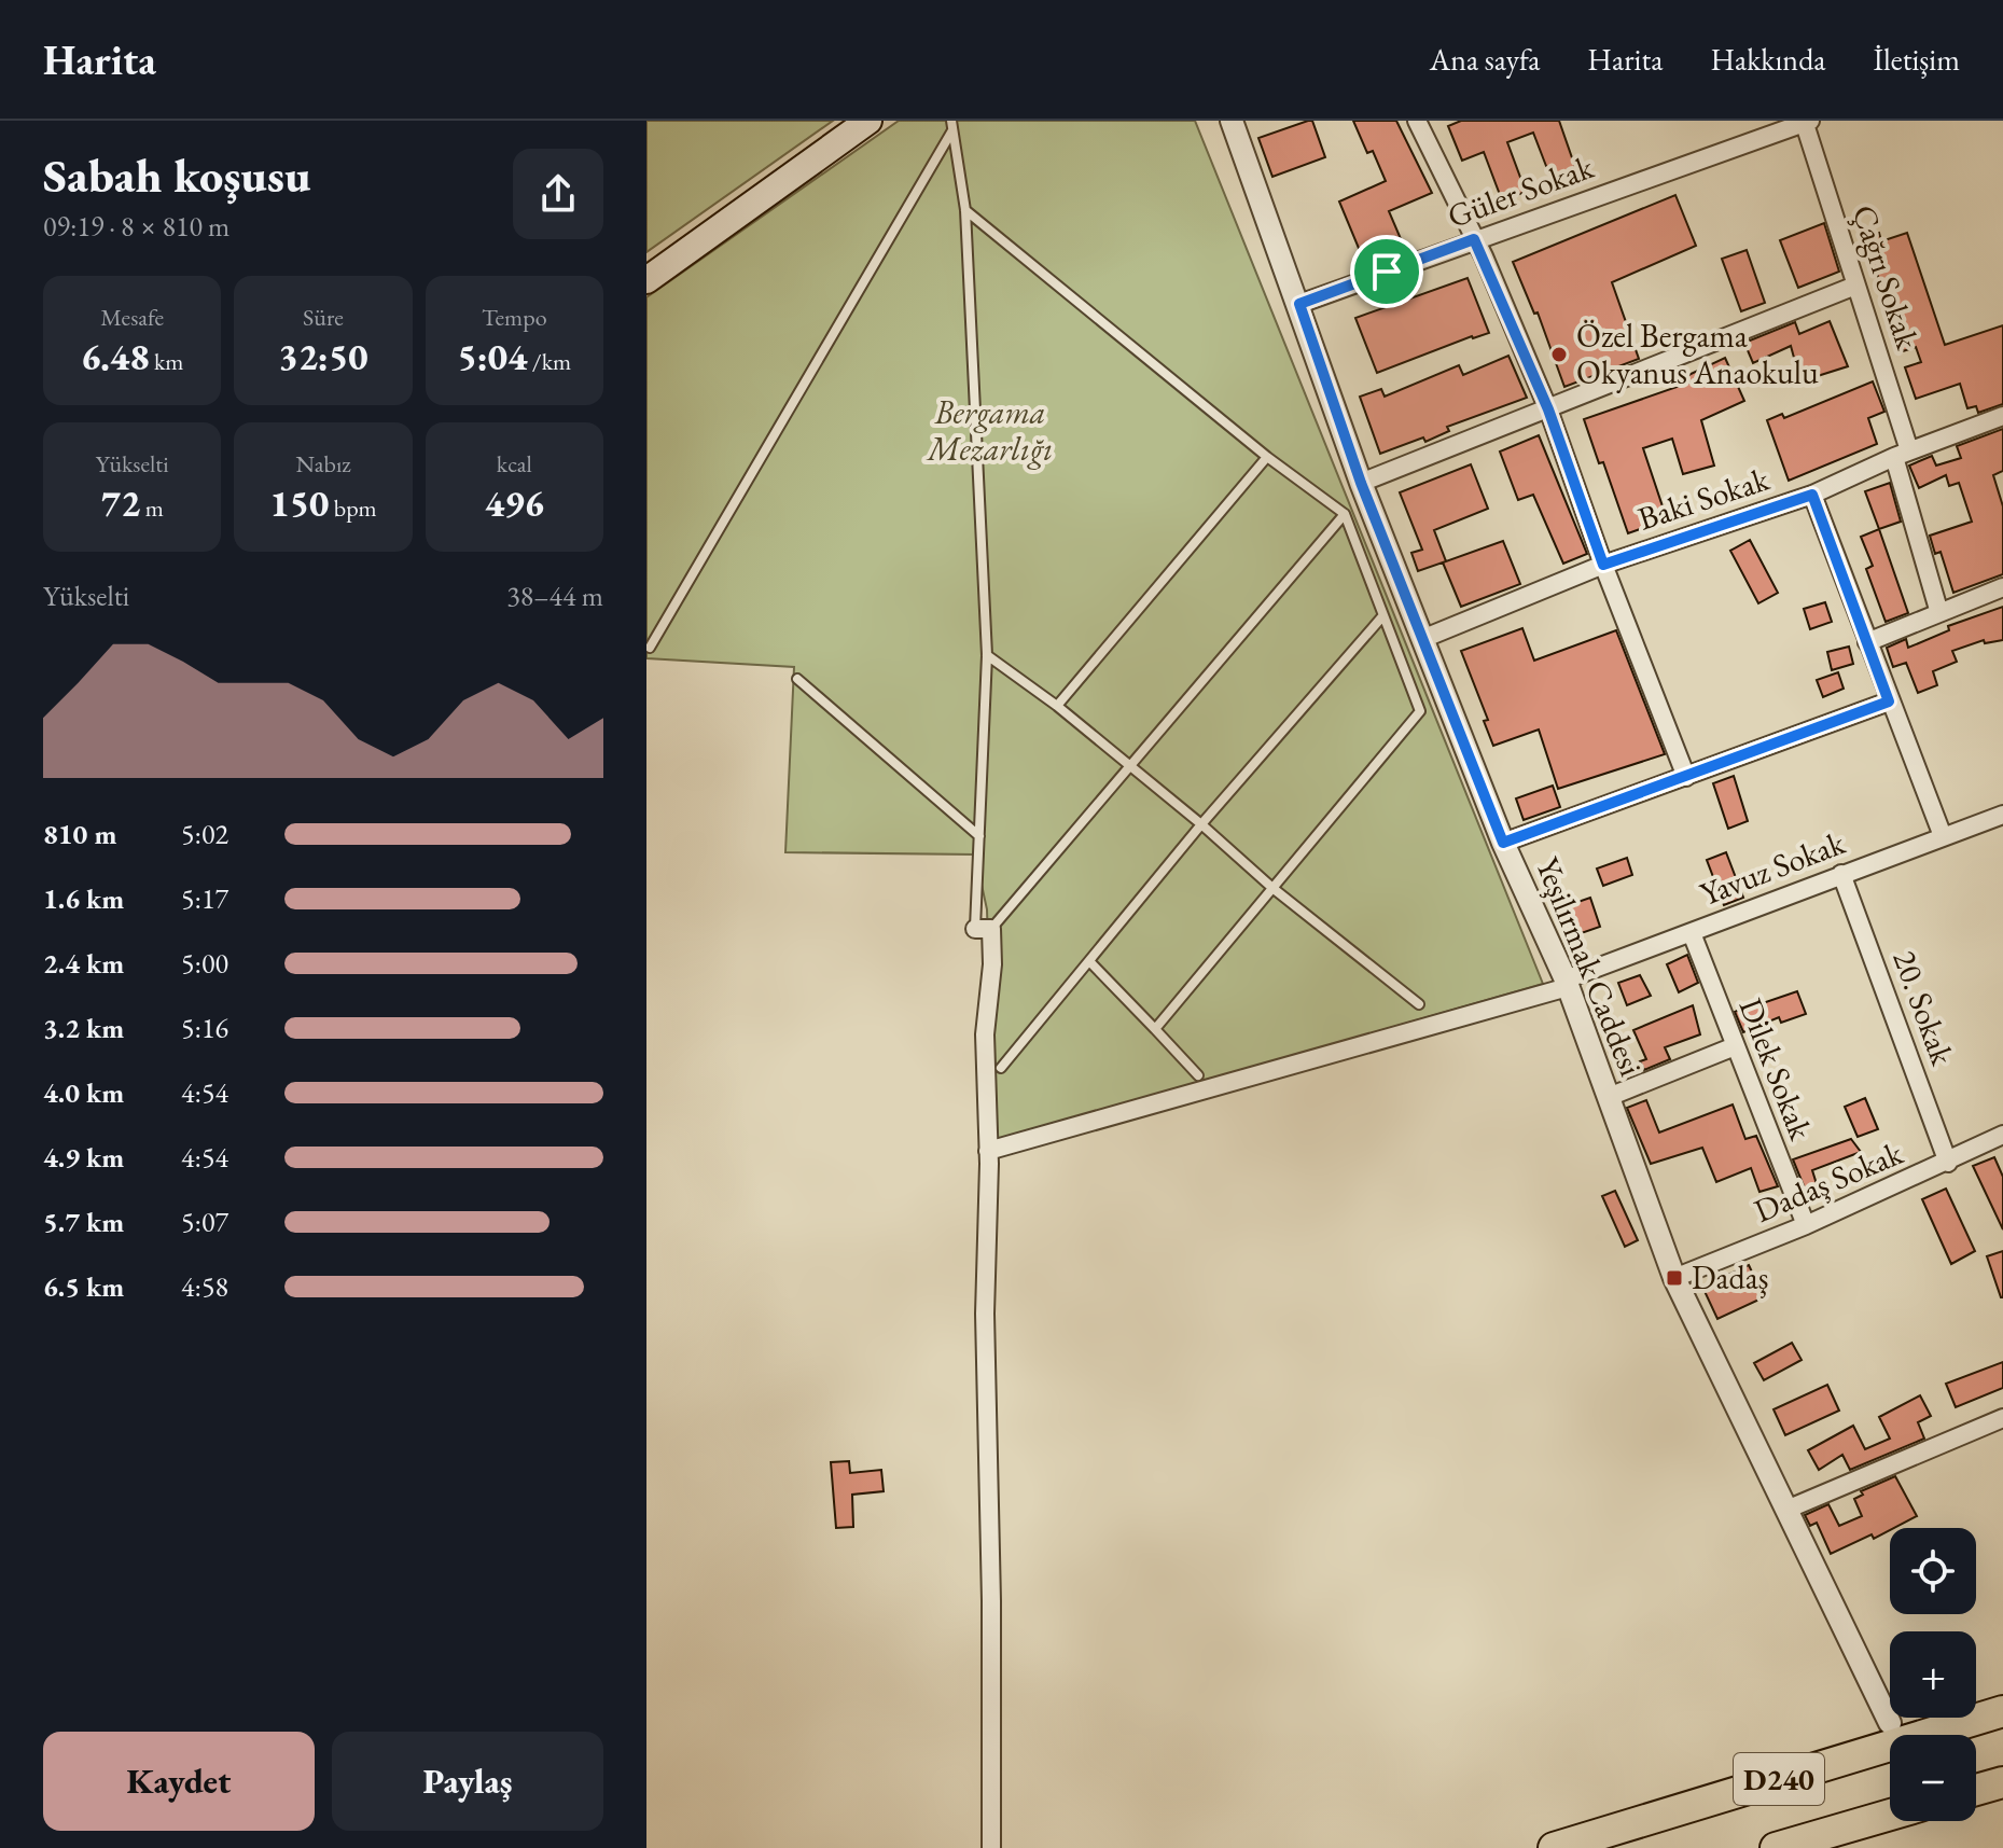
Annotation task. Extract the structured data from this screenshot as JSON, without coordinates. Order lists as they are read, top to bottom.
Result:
{
  "streets": {
    "highway": ["D240"],
    "street": [
      "Güler Sokak",
      "Çağrı Sokak",
      "Baki Sokak",
      "Yavuz Sokak",
      "Yeşilırmak Caddesi",
      "20. Sokak",
      "Dilek Sokak",
      "Dadaş Sokak"
    ]
  },
  "crossings": [
    ["Güler Sokak", "Çağrı Sokak"],
    ["Güler Sokak", "Yeşilırmak Caddesi"],
    ["Çağrı Sokak", "Baki Sokak"],
    ["Baki Sokak", "Yeşilırmak Caddesi"],
    ["Yavuz Sokak", "Yeşilırmak Caddesi"],
    ["Yavuz Sokak", "20. Sokak"],
    ["Yavuz Sokak", "Dilek Sokak"],
    ["Yeşilırmak Caddesi", "Dadaş Sokak"],
    ["20. Sokak", "Dadaş Sokak"],
    ["Dilek Sokak", "Dadaş Sokak"]
  ],
  "parks": ["Bergama Mezarlığı"],
  "places": {
    "other": ["Özel Bergama Okyanus Anaokulu"],
    "transit": ["Dadaş"]
  },
  "page": {
    "header": "Harita",
    "nav": [
      "Ana sayfa",
      "Harita",
      "Hakkında",
      "İletişim"
    ],
    "heading": ["Sabah koşusu", "09:19 · 8 × 810 m"],
    "stats": [
      ["Mesafe", "6.48 km"],
      ["Süre", "32:50"],
      ["Tempo", "5:04 /km"],
      ["Yükselti", "72 m"],
      ["Nabız", "150 bpm"],
      ["kcal", "496"]
    ],
    "chart": ["Yükselti", "38–44 m"],
    "list": [
      {
        "name": "810 m",
        "note": "5:02"
      },
      {
        "name": "1.6 km",
        "note": "5:17"
      },
      {
        "name": "2.4 km",
        "note": "5:00"
      },
      {
        "name": "3.2 km",
        "note": "5:16"
      },
      {
        "name": "4.0 km",
        "note": "4:54"
      },
      {
        "name": "4.9 km",
        "note": "4:54"
      },
      {
        "name": "5.7 km",
        "note": "5:07"
      },
      {
        "name": "6.5 km",
        "note": "4:58"
      }
    ],
    "map_buttons": ["+", "−"],
    "buttons": ["Kaydet", "Paylaş"]
  }
}
